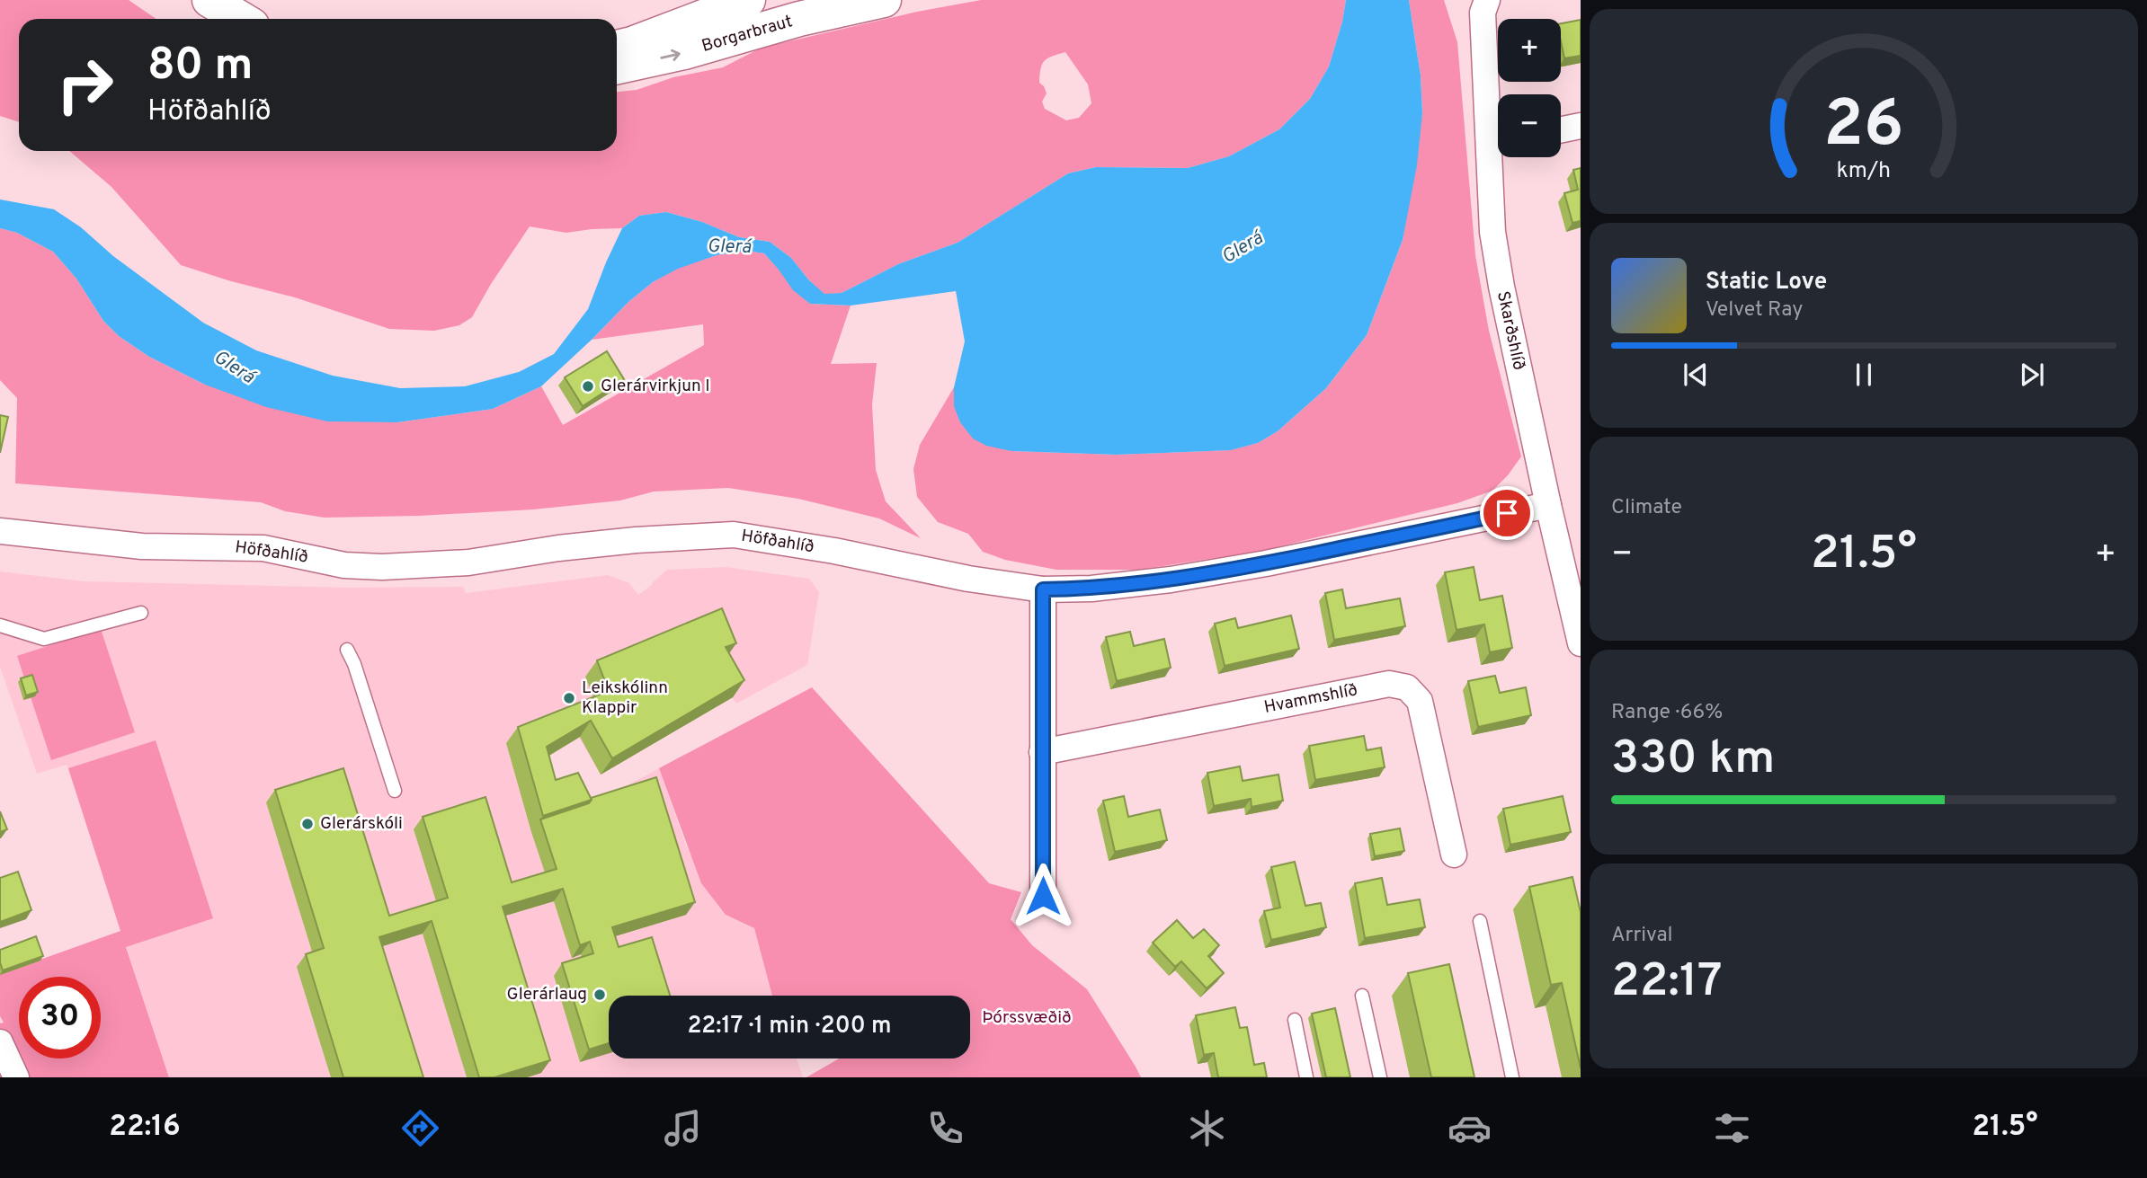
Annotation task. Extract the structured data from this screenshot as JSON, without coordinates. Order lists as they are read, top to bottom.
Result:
{
  "streets": {
    "street": [
      "Borgarbraut",
      "Skarðshlíð",
      "Höfðahlíð",
      "Hvammshlíð"
    ]
  },
  "crossings": [
    ["Skarðshlíð", "Höfðahlíð"]
  ],
  "water": ["Glerá"],
  "parks": ["Þórssvæðið"],
  "places": [
    "Glerárvirkjun I",
    "Leikskólinn Klappir",
    "Glerárskóli",
    "Glerárlaug"
  ],
  "page": {
    "map_buttons": ["+", "−"],
    "turn": ["80 m", "Höfðahlíð"],
    "song": ["Static Love", "Velvet Ray"],
    "tile": [
      "Climate",
      ["Range · 66%", "330 km"],
      ["Arrival", "22:17"]
    ],
    "heat": ["−", "21.5°", "+"],
    "limit": "30",
    "trip": "22:17 · 1 min · 200 m",
    "tabs": ["22:16", "21.5°"],
    "gauge": ["26", "km/h"]
  }
}
